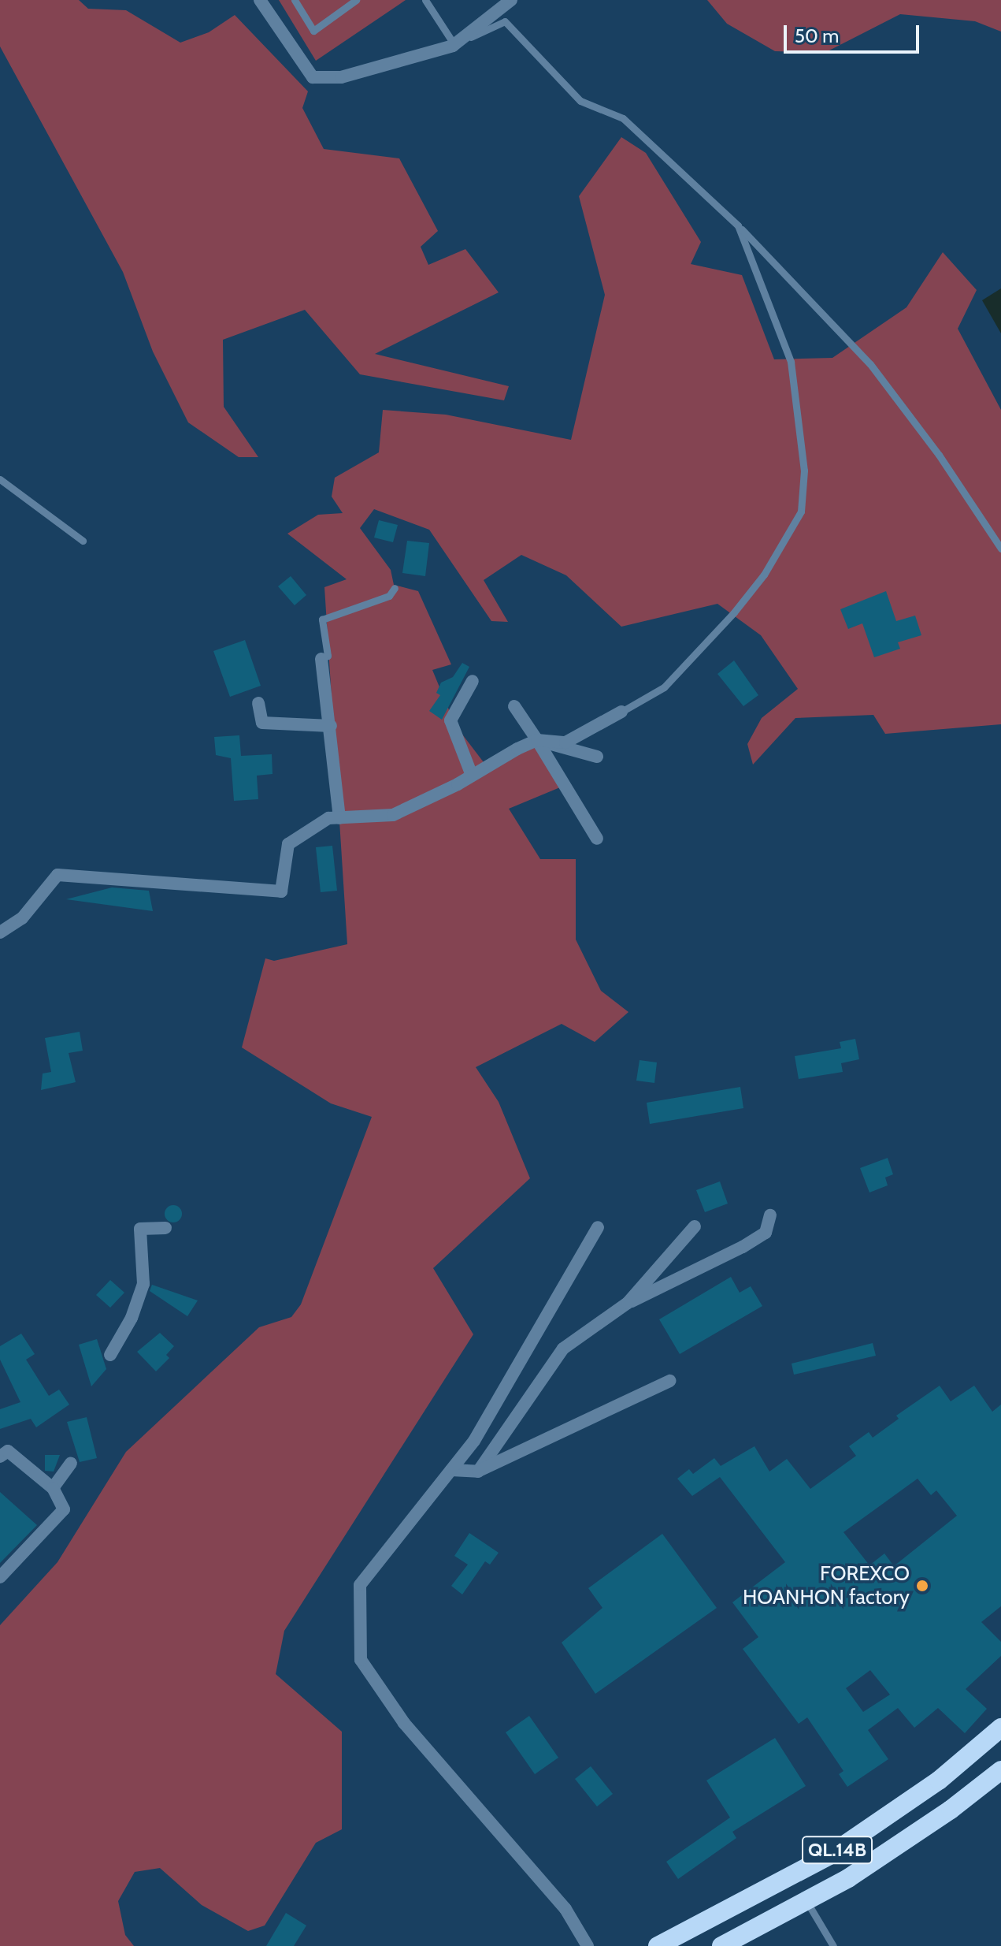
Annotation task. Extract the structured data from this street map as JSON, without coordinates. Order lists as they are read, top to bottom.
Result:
{
  "streets": {
    "highway": ["QL.14B"]
  },
  "places": ["FOREXCO HOANHON factory"],
  "scale_bar": "50 m"
}
